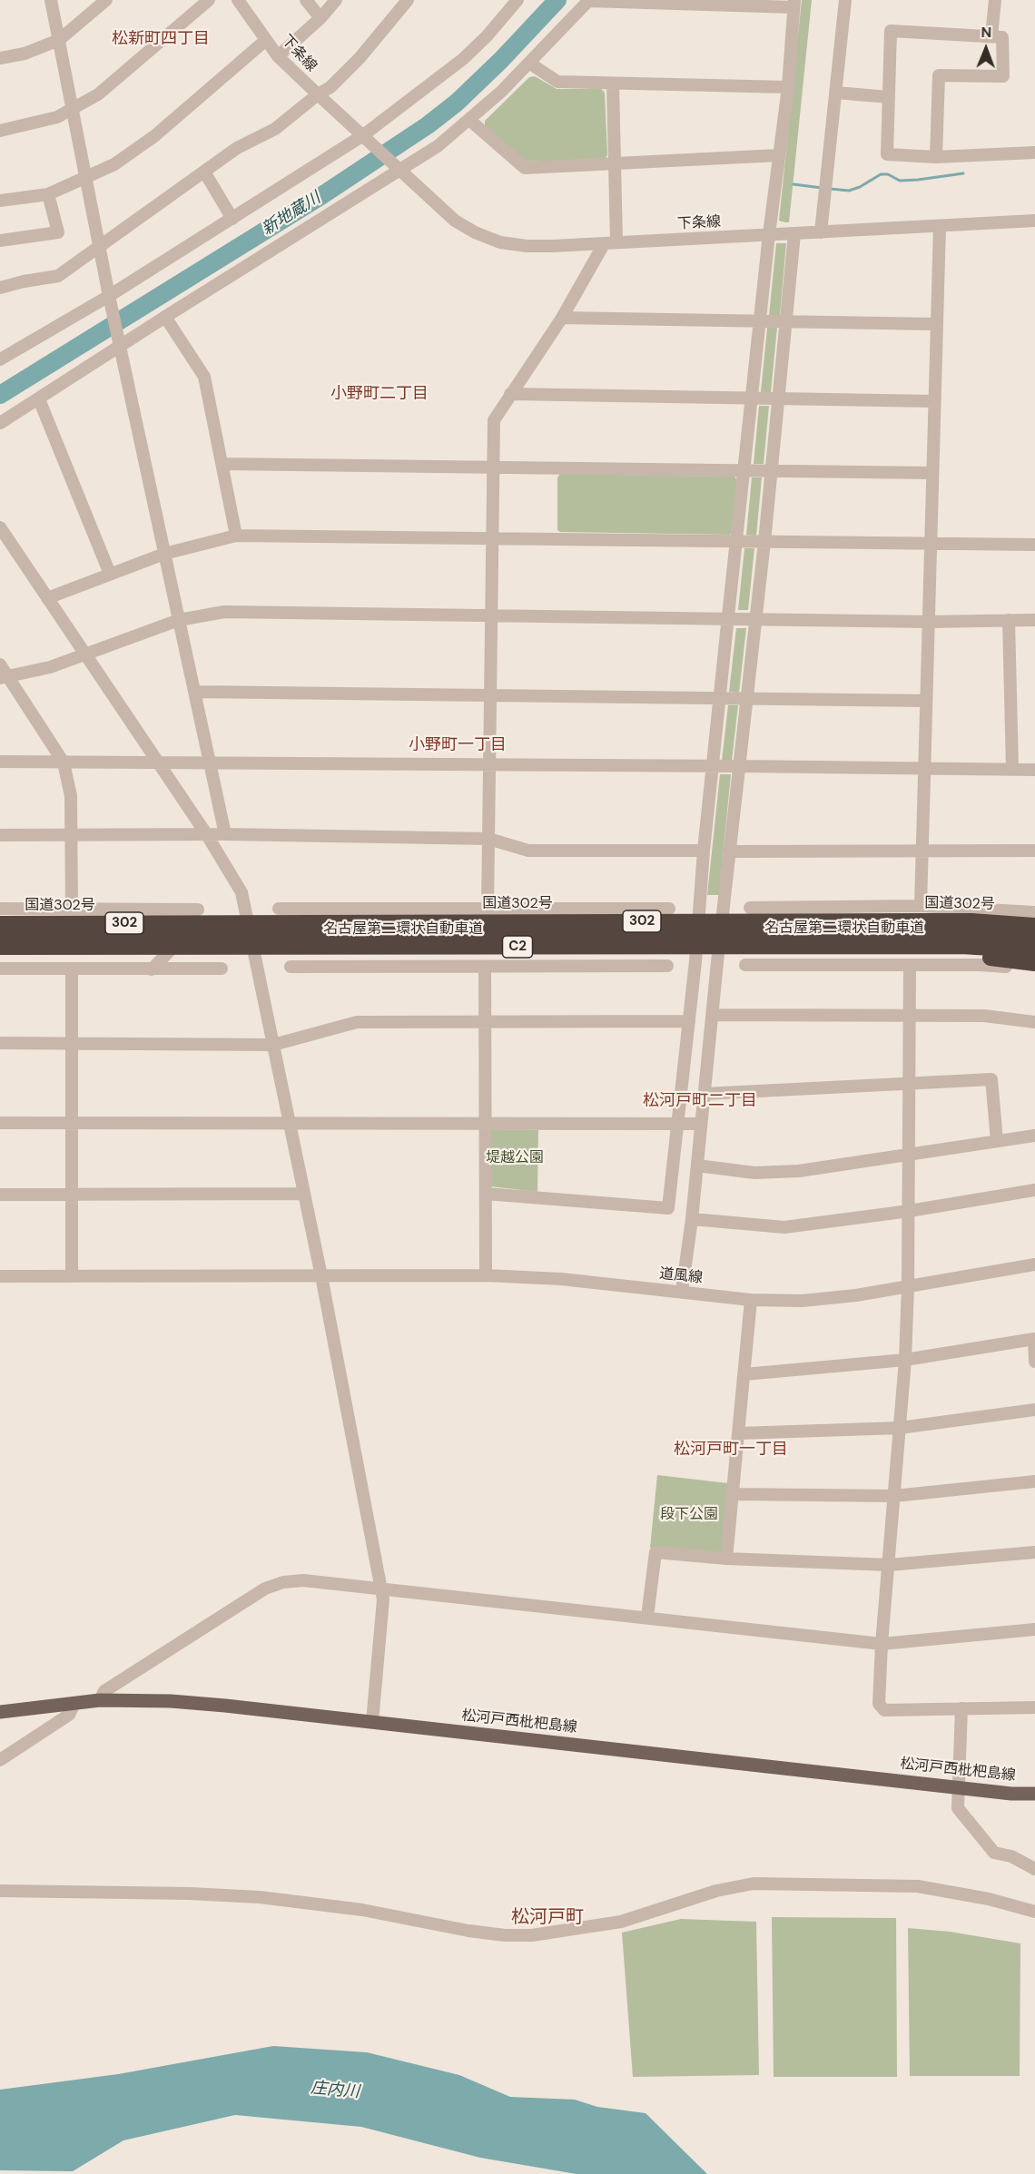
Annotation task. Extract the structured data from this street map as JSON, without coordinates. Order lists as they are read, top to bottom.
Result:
{
  "streets": {
    "highway": [
      "国道302号",
      "302",
      "名古屋第二環状自動車道",
      "C2"
    ],
    "main road": ["松河戸西枇杷島線"],
    "street": ["下条線", "道風線"]
  },
  "districts": [
    "松新町四丁目",
    "小野町二丁目",
    "小野町一丁目",
    "松河戸町二丁目",
    "松河戸町一丁目",
    "松河戸町"
  ],
  "water": ["新地蔵川", "庄内川"],
  "parks": ["堤越公園", "段下公園"],
  "north": "top"
}
